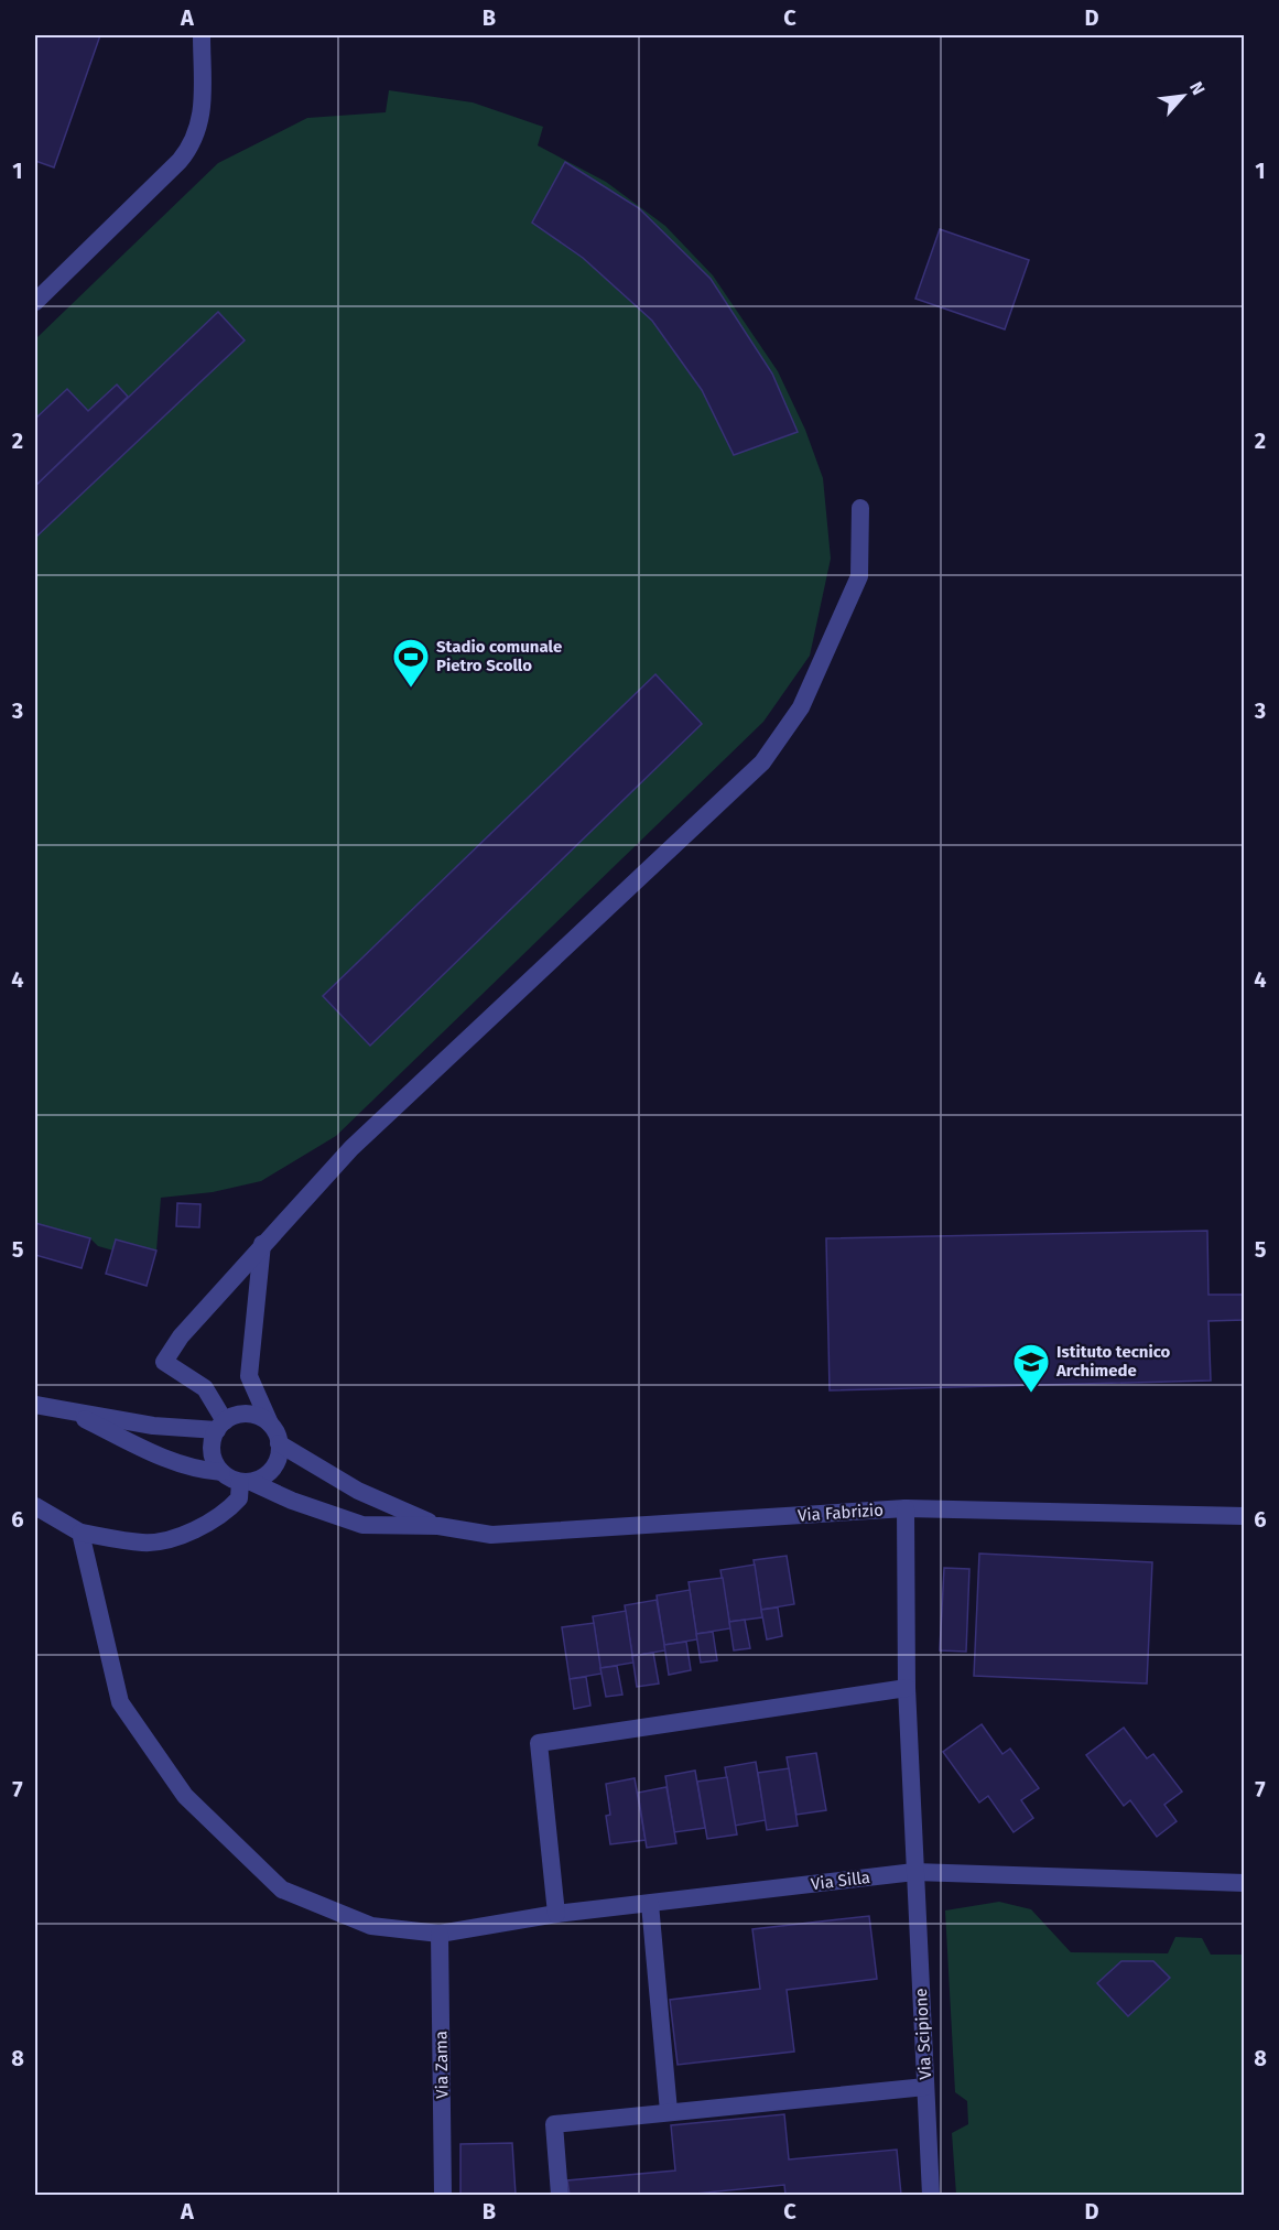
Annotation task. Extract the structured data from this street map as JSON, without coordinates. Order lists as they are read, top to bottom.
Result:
{
  "streets": {
    "street": [
      "Via Fabrizio",
      "Via Silla",
      "Via Scipione",
      "Via Zama"
    ]
  },
  "crossings": [
    ["Via Fabrizio", "Via Scipione"],
    ["Via Silla", "Via Scipione"],
    ["Via Silla", "Via Zama"]
  ],
  "places": {
    "sports": ["Stadio comunale Pietro Scollo"],
    "school or university": ["Istituto tecnico Archimede"]
  },
  "north": "top right",
  "grid": {
    "columns": [
      "A",
      "B",
      "C",
      "D"
    ],
    "rows": [
      "1",
      "2",
      "3",
      "4",
      "5",
      "6",
      "7",
      "8"
    ]
  }
}
